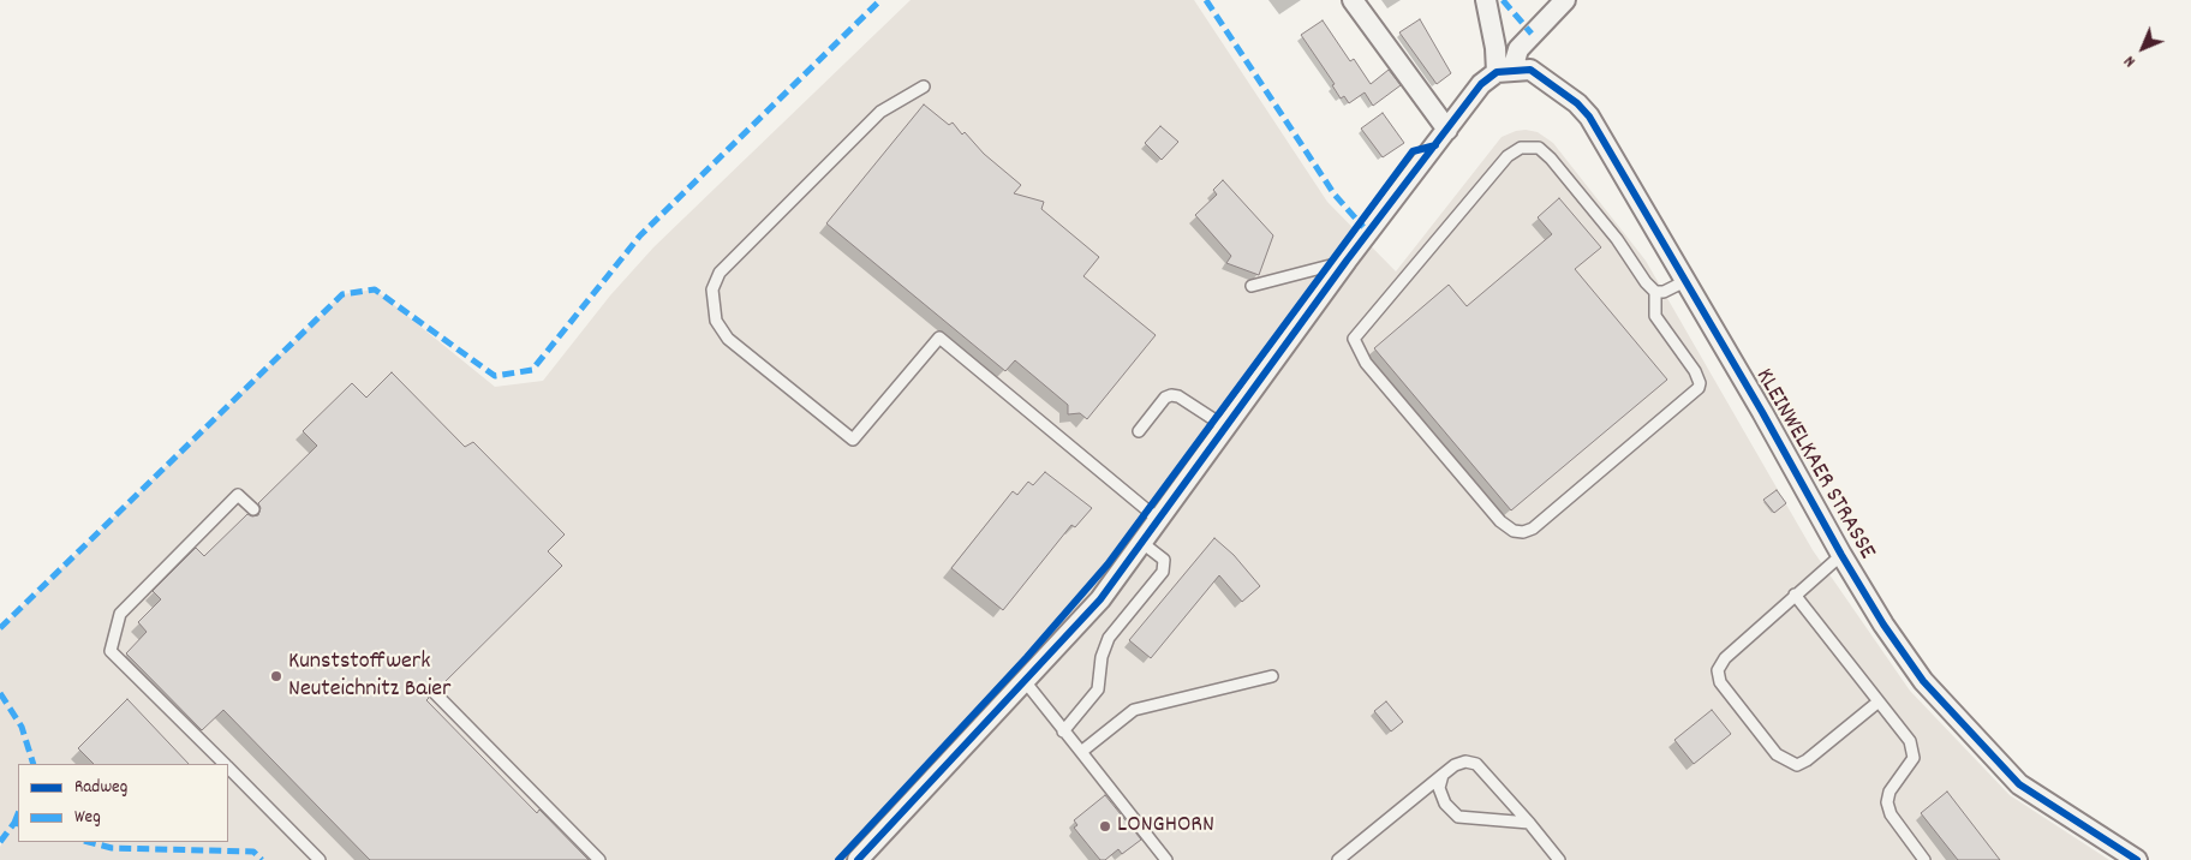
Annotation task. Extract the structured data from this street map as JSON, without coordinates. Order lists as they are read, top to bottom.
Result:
{
  "streets": {
    "street": ["KLEINWELKAER STRASSE"]
  },
  "places": ["Kunststoffwerk Neuteichnitz Baier", "LONGHORN"],
  "legend": ["Radweg", "Weg"],
  "north": "bottom left"
}
